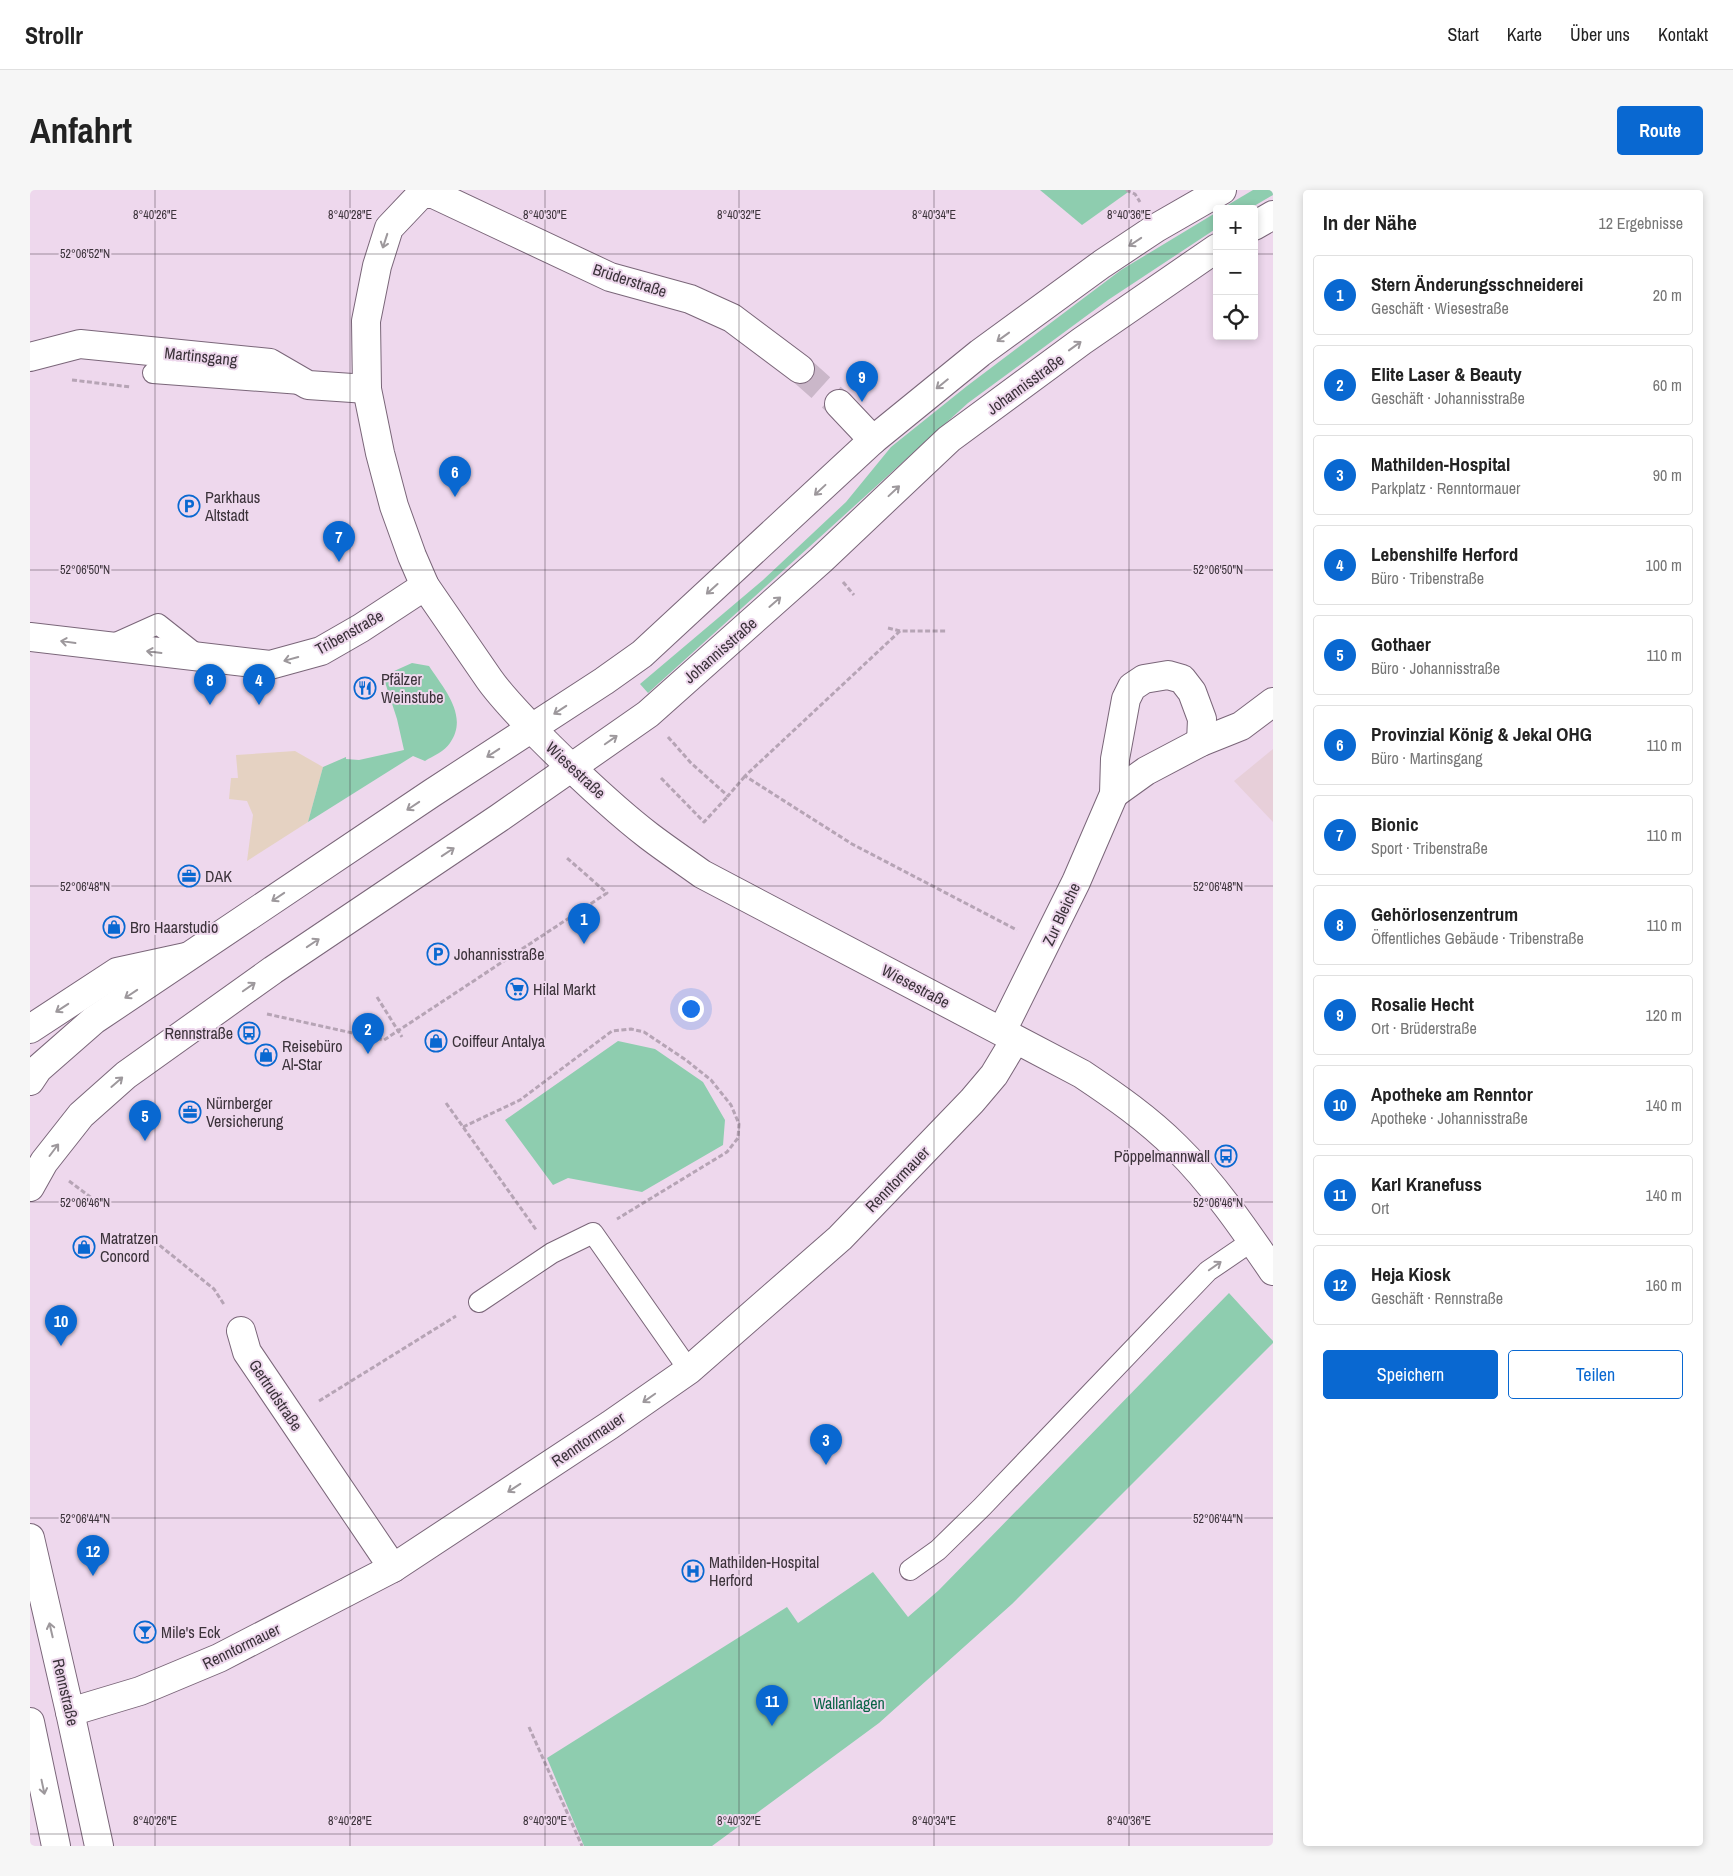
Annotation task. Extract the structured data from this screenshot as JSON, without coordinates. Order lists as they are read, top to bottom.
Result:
{
  "streets": {
    "street": [
      "Brüderstraße",
      "Martinsgang",
      "Johannisstraße",
      "Tribenstraße",
      "Wiesestraße",
      "Zur Bleiche",
      "Renntormauer",
      "Gertrudstraße",
      "Rennstraße"
    ]
  },
  "crossings": [
    ["Johannisstraße", "Wiesestraße"],
    ["Wiesestraße", "Zur Bleiche"],
    ["Wiesestraße", "Renntormauer"],
    ["Zur Bleiche", "Renntormauer"],
    ["Renntormauer", "Gertrudstraße"],
    ["Renntormauer", "Rennstraße"]
  ],
  "one_way": ["Tribenstraße", "Rennstraße"],
  "parks": ["Wallanlagen"],
  "places": {
    "parking": ["Parkhaus Altstadt", "Johannisstraße"],
    "restaurant": ["Pfälzer Weinstube"],
    "office": ["DAK", "Nürnberger Versicherung"],
    "shop": [
      "Bro Haarstudio",
      "Coiffeur Antalya",
      "Reisebüro Al-Star",
      "Matratzen Concord"
    ],
    "supermarket": ["Hilal Markt"],
    "bus stop": ["Rennstraße", "Pöppelmannwall"],
    "hospital": ["Mathilden-Hospital Herford"],
    "bar": ["Mile's Eck"]
  },
  "page": {
    "header": "Strollr",
    "nav": [
      "Start",
      "Karte",
      "Über uns",
      "Kontakt"
    ],
    "buttons": [
      "Route",
      ["Speichern", "Teilen"]
    ],
    "title": "Anfahrt",
    "heading": ["In der Nähe", "12 Ergebnisse"],
    "map_buttons": ["+", "−"],
    "list": [
      {
        "mark": "1",
        "name": "Stern Änderungsschneiderei",
        "note": "Geschäft · Wiesestraße",
        "value": "20 m"
      },
      {
        "mark": "2",
        "name": "Elite Laser & Beauty",
        "note": "Geschäft · Johannisstraße",
        "value": "60 m"
      },
      {
        "mark": "3",
        "name": "Mathilden-Hospital",
        "note": "Parkplatz · Renntormauer",
        "value": "90 m"
      },
      {
        "mark": "4",
        "name": "Lebenshilfe Herford",
        "note": "Büro · Tribenstraße",
        "value": "100 m"
      },
      {
        "mark": "5",
        "name": "Gothaer",
        "note": "Büro · Johannisstraße",
        "value": "110 m"
      },
      {
        "mark": "6",
        "name": "Provinzial König & Jekal OHG",
        "note": "Büro · Martinsgang",
        "value": "110 m"
      },
      {
        "mark": "7",
        "name": "Bionic",
        "note": "Sport · Tribenstraße",
        "value": "110 m"
      },
      {
        "mark": "8",
        "name": "Gehörlosenzentrum",
        "note": "Öffentliches Gebäude · Tribenstraße",
        "value": "110 m"
      },
      {
        "mark": "9",
        "name": "Rosalie Hecht",
        "note": "Ort · Brüderstraße",
        "value": "120 m"
      },
      {
        "mark": "10",
        "name": "Apotheke am Renntor",
        "note": "Apotheke · Johannisstraße",
        "value": "140 m"
      },
      {
        "mark": "11",
        "name": "Karl Kranefuss",
        "note": "Ort",
        "value": "140 m"
      },
      {
        "mark": "12",
        "name": "Heja Kiosk",
        "note": "Geschäft · Rennstraße",
        "value": "160 m"
      }
    ],
    "pins": [
      "9",
      "6",
      "7",
      "4",
      "8",
      "1",
      "2",
      "5",
      "10",
      "3",
      "12",
      "11"
    ]
  },
  "coordinates": [
    "8°40'26\"E",
    "8°40'28\"E",
    "8°40'30\"E",
    "8°40'32\"E",
    "8°40'34\"E",
    "8°40'36\"E",
    "52°06'52\"N",
    "52°06'50\"N",
    "52°06'48\"N",
    "52°06'46\"N",
    "52°06'44\"N"
  ]
}
